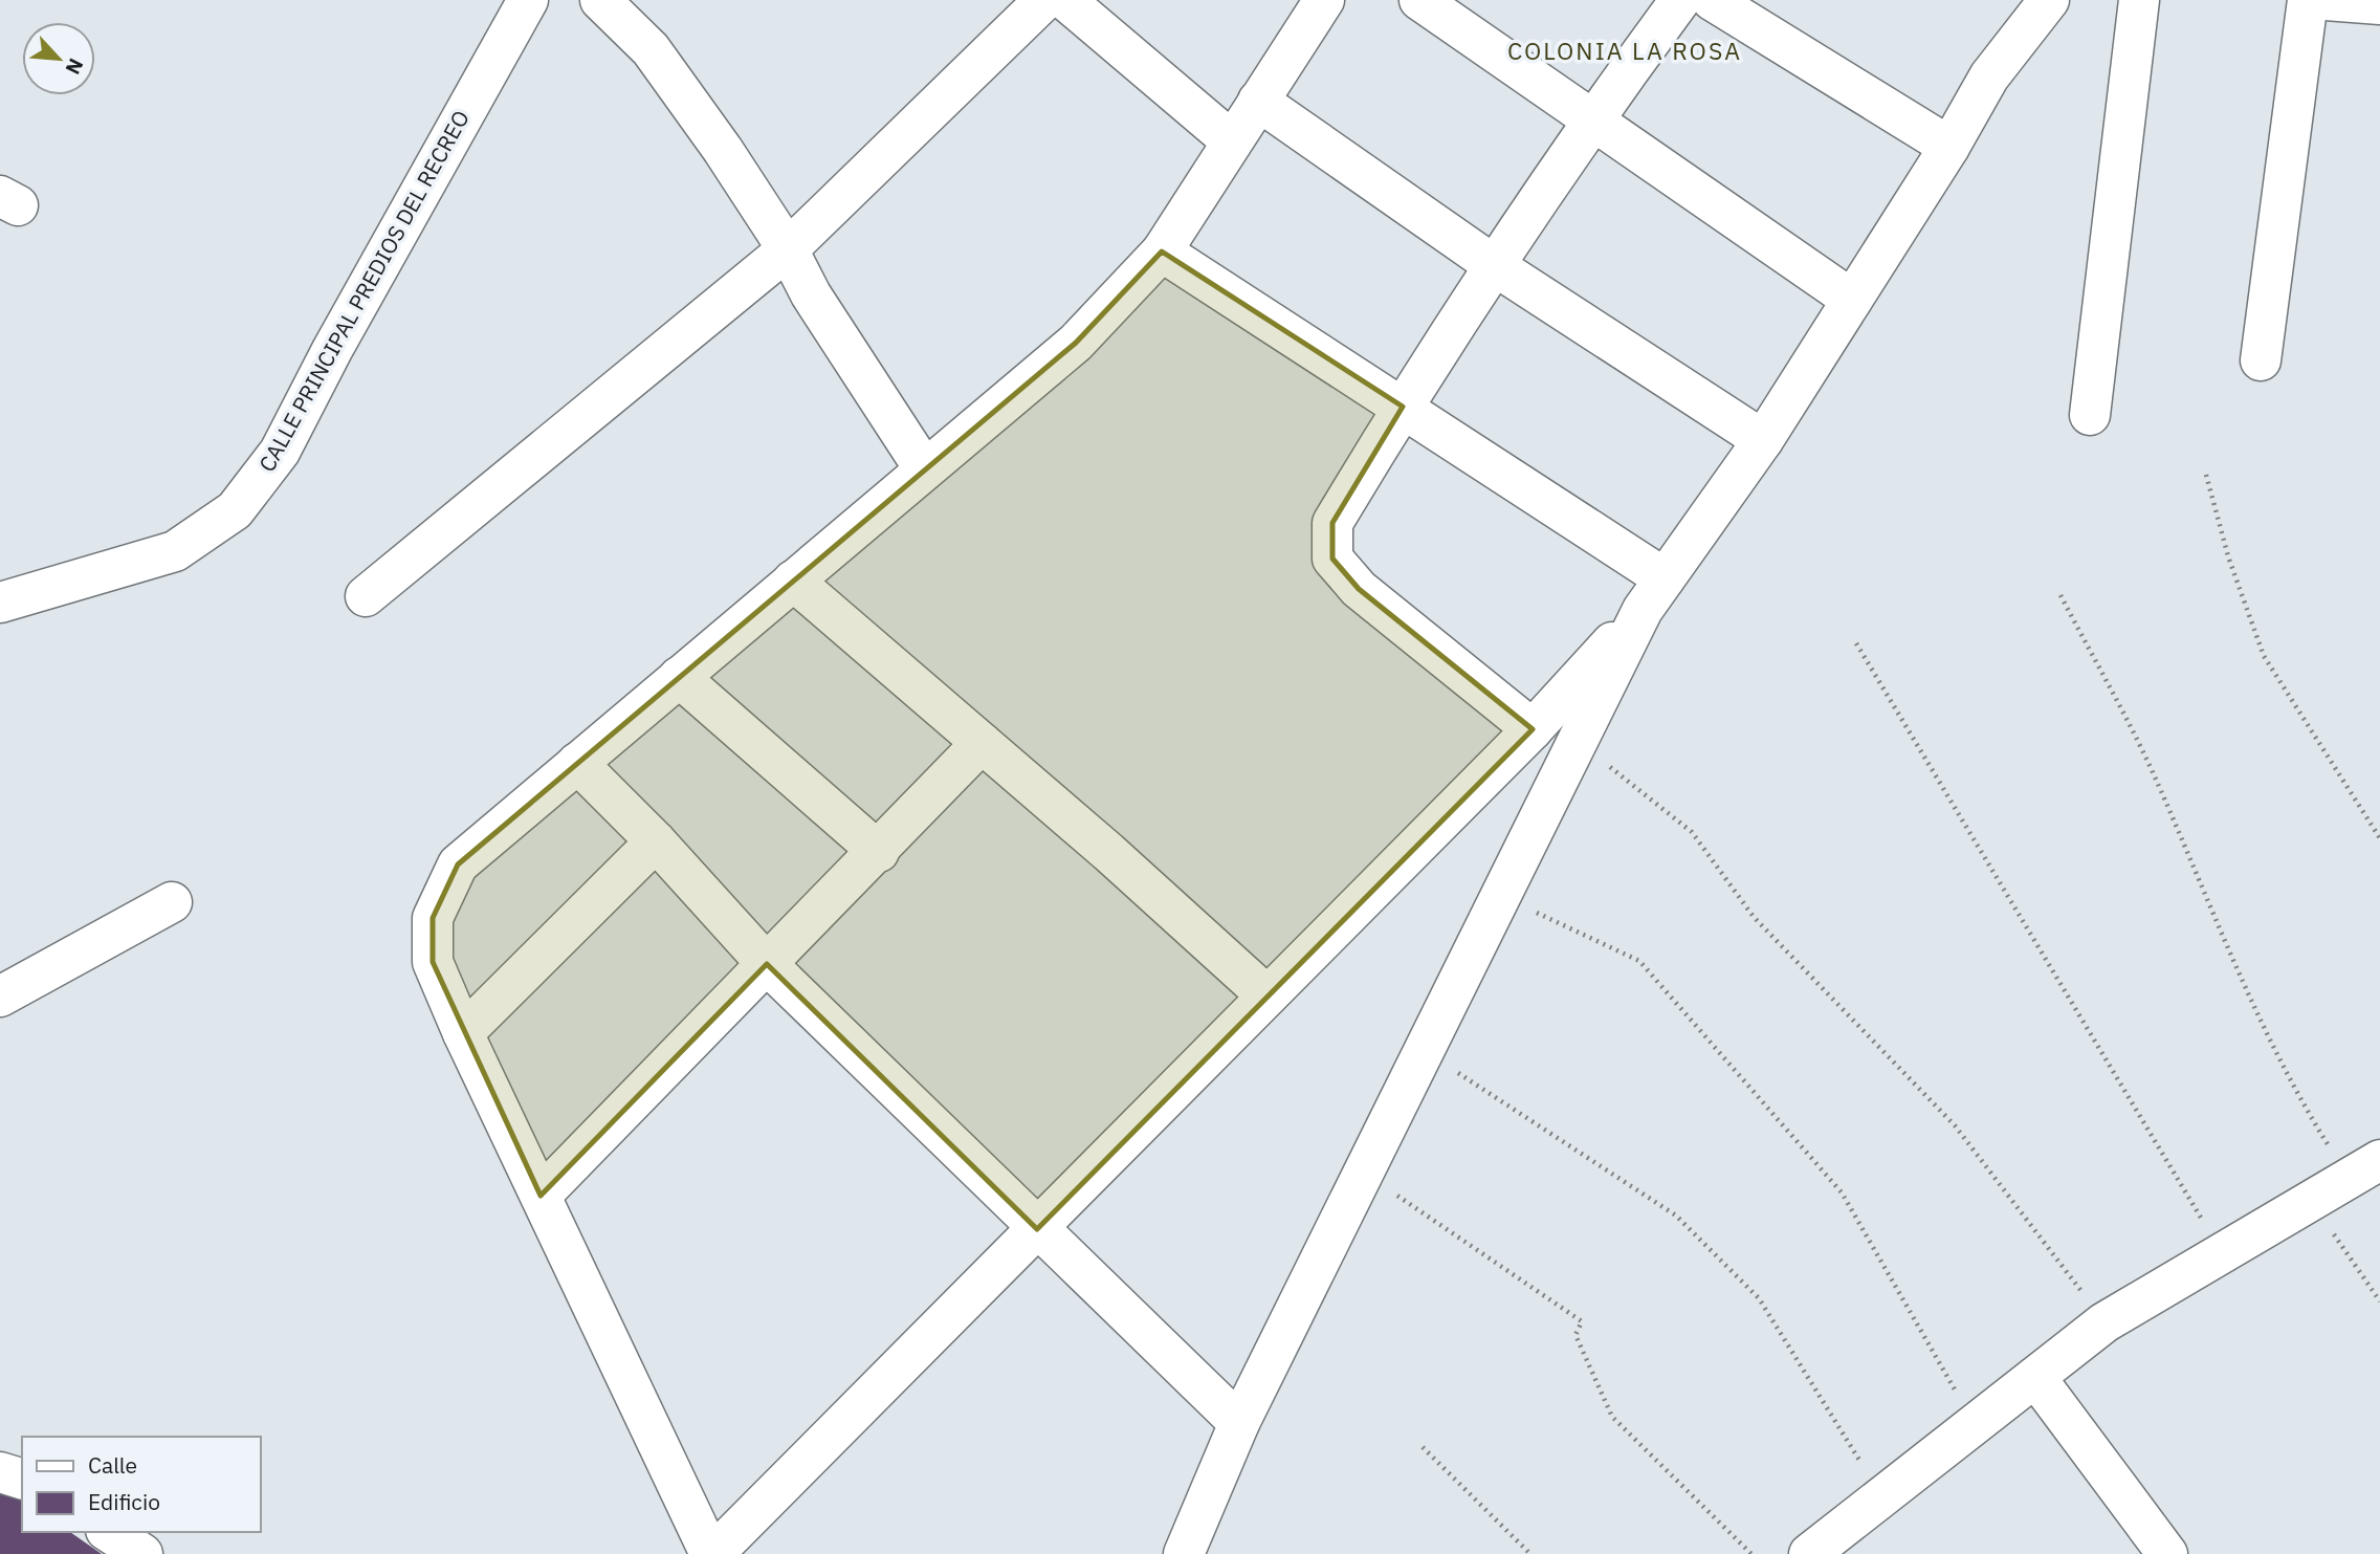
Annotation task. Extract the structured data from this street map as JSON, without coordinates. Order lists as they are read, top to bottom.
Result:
{
  "streets": {
    "street": ["CALLE PRINCIPAL PREDIOS DEL RECREO"]
  },
  "districts": ["COLONIA LA ROSA"],
  "legend": ["Calle", "Edificio"],
  "north": "bottom right"
}
